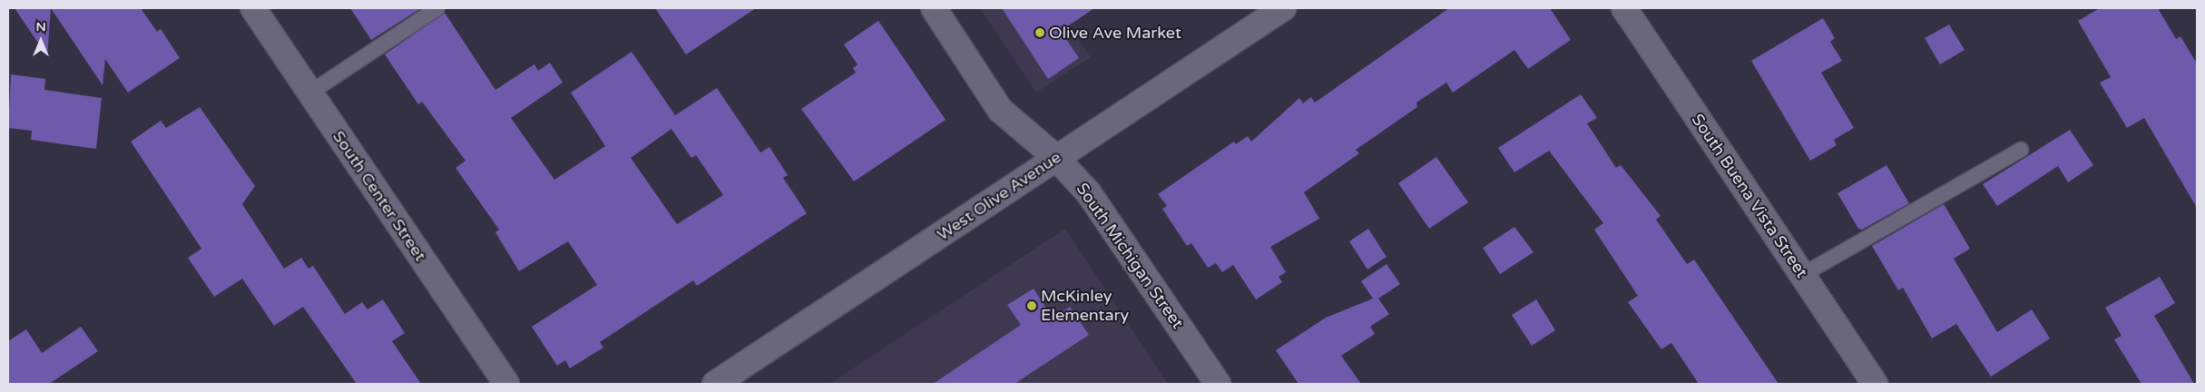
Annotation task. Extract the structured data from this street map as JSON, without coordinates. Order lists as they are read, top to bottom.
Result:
{
  "streets": {
    "street": [
      "South Center Street",
      "West Olive Avenue",
      "South Buena Vista Street",
      "South Michigan Street"
    ]
  },
  "crossings": [
    ["West Olive Avenue", "South Michigan Street"]
  ],
  "places": ["Olive Ave Market", "McKinley Elementary"],
  "north": "top"
}
